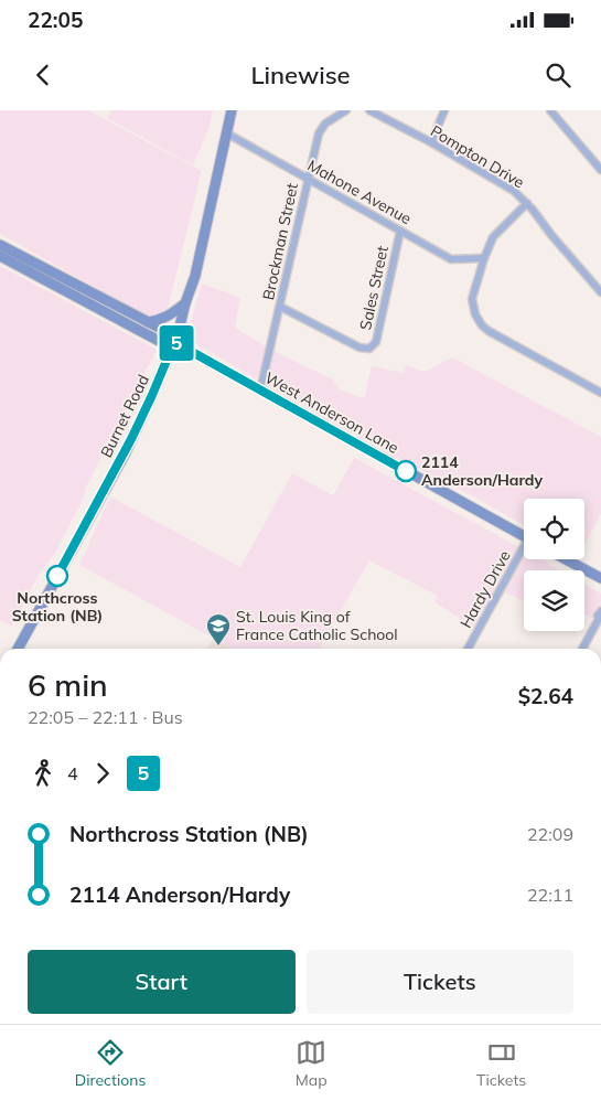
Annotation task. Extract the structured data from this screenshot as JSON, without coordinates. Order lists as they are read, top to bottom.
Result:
{
  "streets": {
    "main road": ["West Anderson Lane", "Burnet Road"],
    "street": [
      "Pompton Drive",
      "Mahone Avenue",
      "Brockman Street",
      "Sales Street",
      "Hardy Drive"
    ]
  },
  "crossings": [
    ["Mahone Avenue", "Brockman Street"],
    ["Mahone Avenue", "Sales Street"],
    ["Mahone Avenue", "Burnet Road"],
    ["Brockman Street", "Sales Street"],
    ["Brockman Street", "West Anderson Lane"],
    ["West Anderson Lane", "Burnet Road"]
  ],
  "places": {
    "other": ["2114 Anderson/Hardy", "Northcross Station (NB)"],
    "school or university": ["St. Louis King of France Catholic School"]
  },
  "lines": ["bus line 5"],
  "page": {
    "status": "22:05",
    "header": "Linewise",
    "on_map": "5",
    "heading": ["6 min", "22:05 – 22:11 · Bus", "$2.64"],
    "legs": ["4", "5"],
    "list": [
      {
        "name": "Northcross Station (NB)",
        "value": "22:09"
      },
      {
        "name": "2114 Anderson/Hardy",
        "value": "22:11"
      }
    ],
    "buttons": ["Start", "Tickets"],
    "tabs": ["Directions", "Map", "Tickets"]
  }
}
